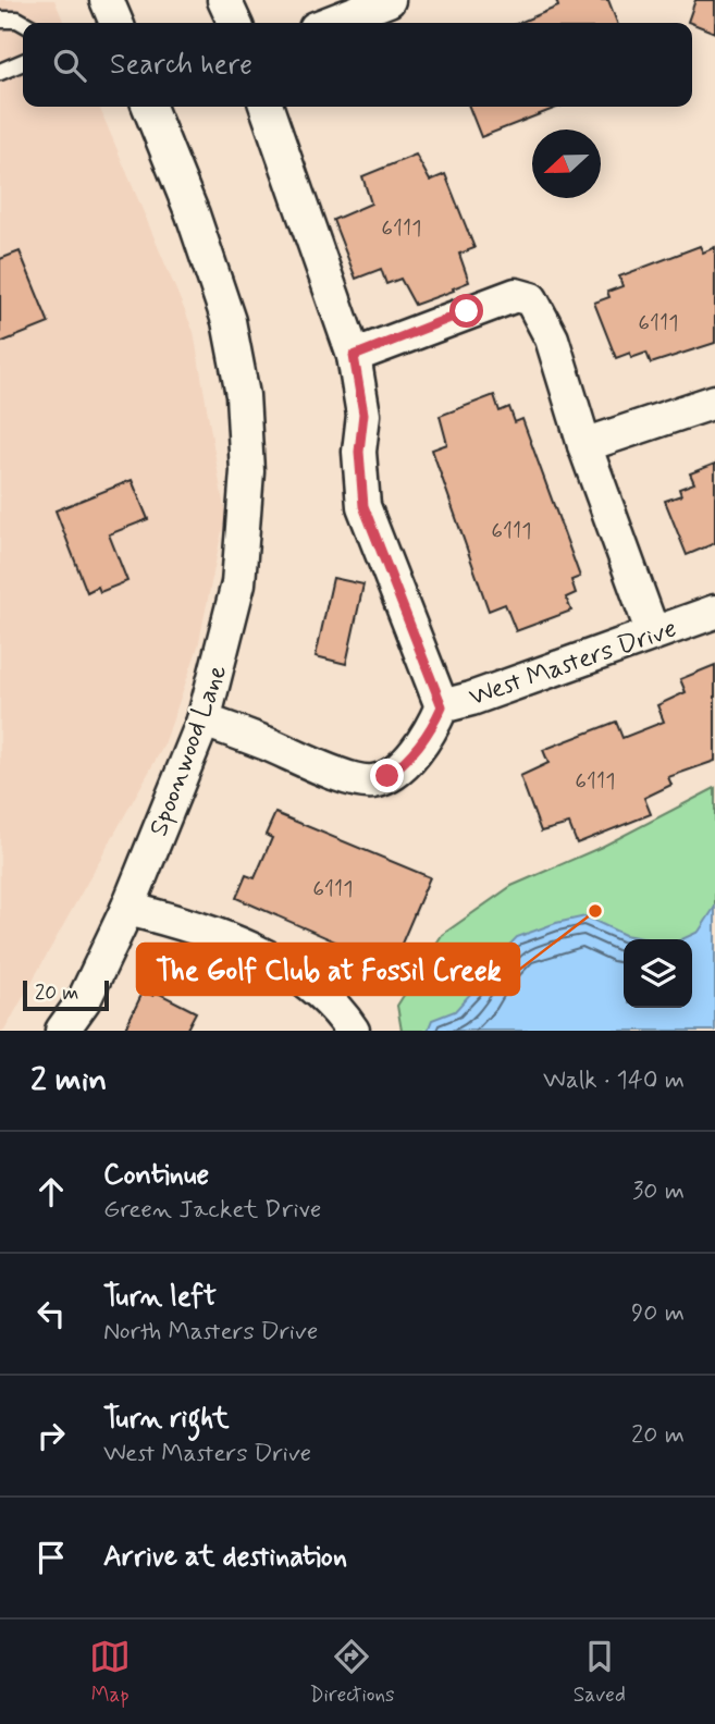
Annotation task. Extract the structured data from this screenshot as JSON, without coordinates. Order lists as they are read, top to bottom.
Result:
{
  "streets": {
    "street": ["West Masters Drive", "Spoonwood Lane"]
  },
  "crossings": [
    ["West Masters Drive", "Spoonwood Lane"]
  ],
  "places": ["The Golf Club at Fossil Creek"],
  "house_numbers": [
    "6111",
    "6111",
    "6111",
    "6111",
    "6111"
  ],
  "scale_bar": "20 m",
  "north": "left",
  "page": {
    "search": "Search here",
    "scale": "20 m",
    "heading": ["2 min", "Walk · 140 m"],
    "list": [
      ["Continue", "Green Jacket Drive", "30 m"],
      ["Turn left", "North Masters Drive", "90 m"],
      ["Turn right", "West Masters Drive", "20 m"],
      "Arrive at destination"
    ],
    "nav": ["Map", "Directions", "Saved"]
  }
}
